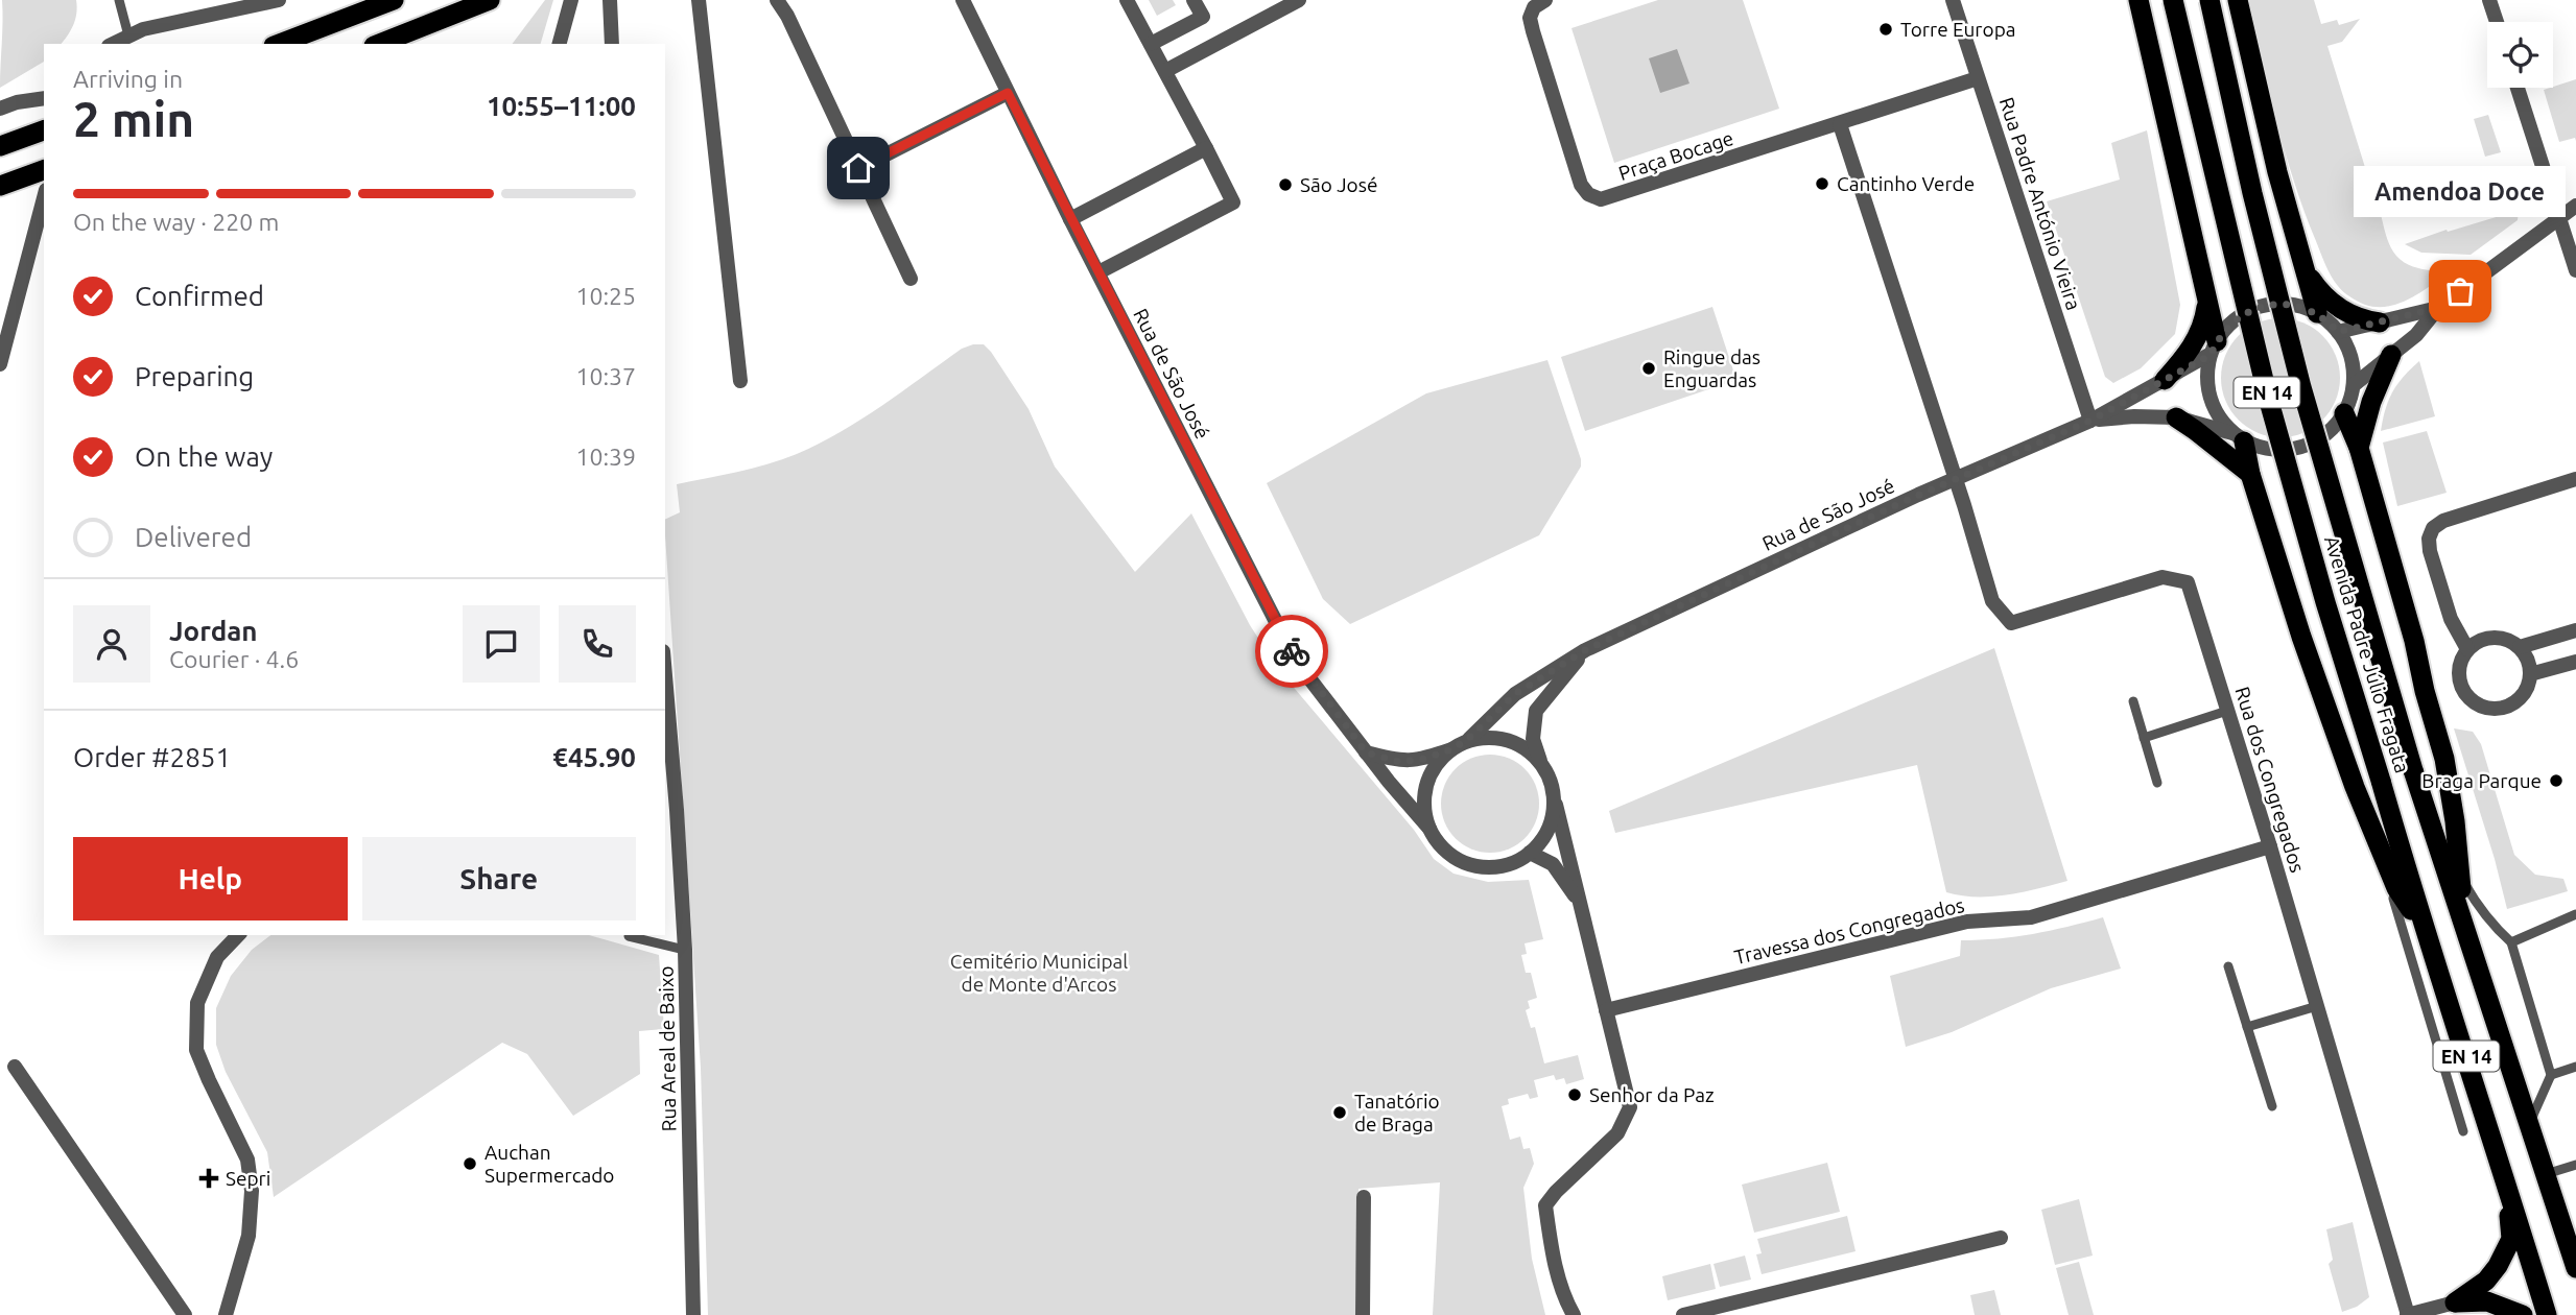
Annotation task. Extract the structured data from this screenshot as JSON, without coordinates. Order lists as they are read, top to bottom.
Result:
{
  "streets": {
    "highway": ["EN 14", "Avenida Padre Júlio Fragata"],
    "street": [
      "Praça Bocage",
      "Rua Padre António Vieira",
      "Rua de São José",
      "Rua dos Congregados",
      "Travessa dos Congregados",
      "Rua Areal de Baixo"
    ]
  },
  "crossings": [
    ["Praça Bocage", "Rua Padre António Vieira"],
    ["Rua Padre António Vieira", "Rua de São José"],
    ["Rua de São José", "Rua dos Congregados"],
    ["Rua dos Congregados", "Travessa dos Congregados"]
  ],
  "parks": ["Cemitério Municipal de Monte d'Arcos"],
  "places": {
    "other": [
      "Torre Europa",
      "Cantinho Verde",
      "São José",
      "Amendoa Doce",
      "Ringue das Enguardas",
      "Braga Parque",
      "Senhor da Paz",
      "Tanatório de Braga",
      "Auchan Supermercado"
    ],
    "health": ["Sepri"]
  },
  "page": {
    "heading": ["2 min", "Arriving in", "10:55–11:00"],
    "panel": [
      "Jordan",
      "Courier · 4.6",
      "Order #2851",
      "€45.90"
    ],
    "bubble": "Amendoa Doce",
    "bar": "On the way · 220 m",
    "list": [
      ["Confirmed", "10:25"],
      ["Preparing", "10:37"],
      ["On the way", "10:39"],
      "Delivered"
    ],
    "buttons": ["Help", "Share"]
  }
}
